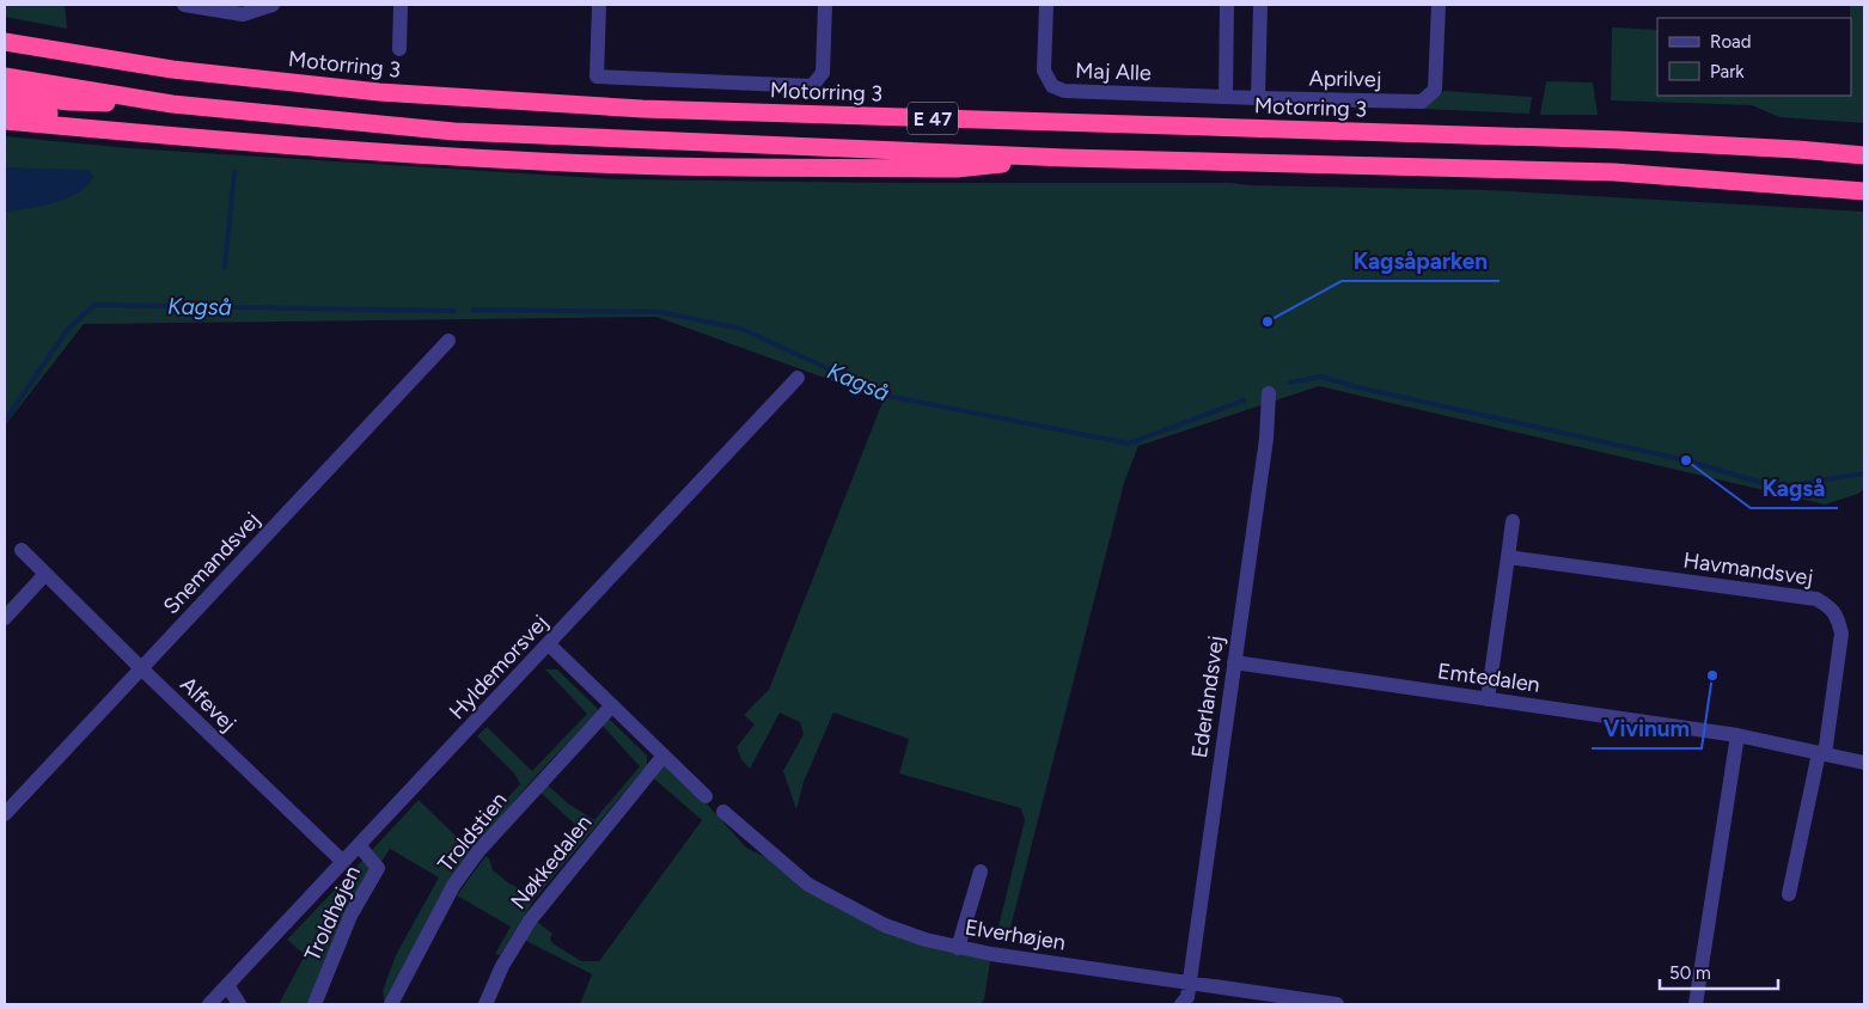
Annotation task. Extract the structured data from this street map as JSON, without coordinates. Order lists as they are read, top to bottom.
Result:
{
  "streets": {
    "highway": ["Motorring 3", "E 47"],
    "street": [
      "Maj Alle",
      "Aprilvej",
      "Snemandsvej",
      "Havmandsvej",
      "Hyldemorsvej",
      "Emtedalen",
      "Ederlandsvej",
      "Alfevej",
      "Troldstien",
      "Nøkkedalen",
      "Troldhøjen",
      "Elverhøjen"
    ]
  },
  "crossings": [
    ["Maj Alle", "Aprilvej"],
    ["Snemandsvej", "Alfevej"],
    ["Havmandsvej", "Emtedalen"],
    ["Hyldemorsvej", "Alfevej"],
    ["Hyldemorsvej", "Troldhøjen"],
    ["Emtedalen", "Ederlandsvej"],
    ["Ederlandsvej", "Elverhøjen"]
  ],
  "water": ["Kagså"],
  "places": ["Kagsåparken", "Kagså", "Vivinum"],
  "legend": ["Road", "Park"],
  "scale_bar": "50 m"
}
